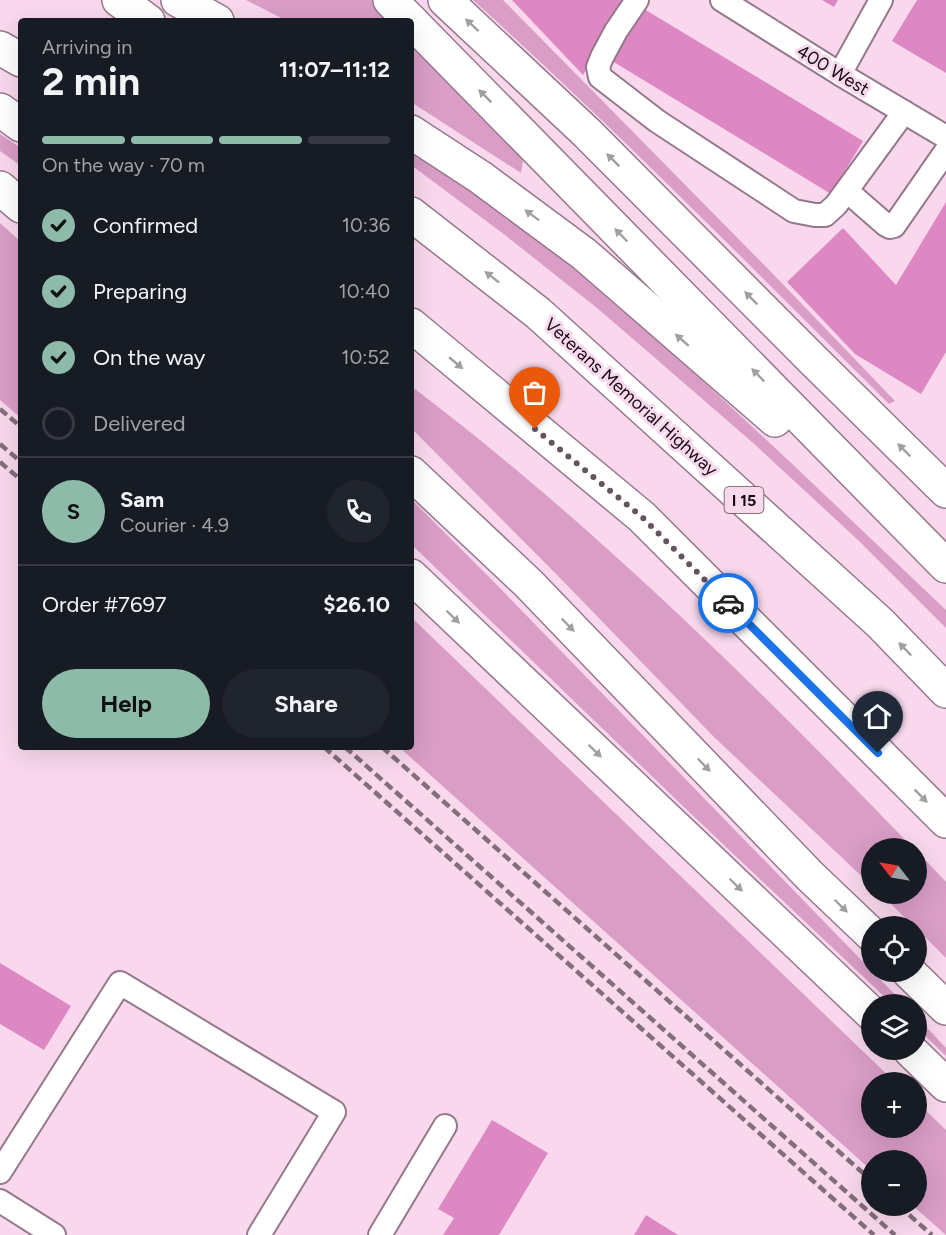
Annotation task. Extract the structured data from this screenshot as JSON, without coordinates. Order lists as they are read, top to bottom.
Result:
{
  "streets": {
    "highway": ["Veterans Memorial Highway", "I 15"],
    "street": ["400 West"]
  },
  "north": "top left",
  "page": {
    "heading": ["2 min", "Arriving in", "11:07–11:12"],
    "panel": [
      "Sam",
      "Courier · 4.9",
      "Order #7697",
      "$26.10"
    ],
    "bar": "On the way · 70 m",
    "list": [
      ["Confirmed", "10:36"],
      ["Preparing", "10:40"],
      ["On the way", "10:52"],
      "Delivered"
    ],
    "round": "S",
    "buttons": ["Help", "Share"],
    "map_buttons": ["+", "−"]
  }
}
